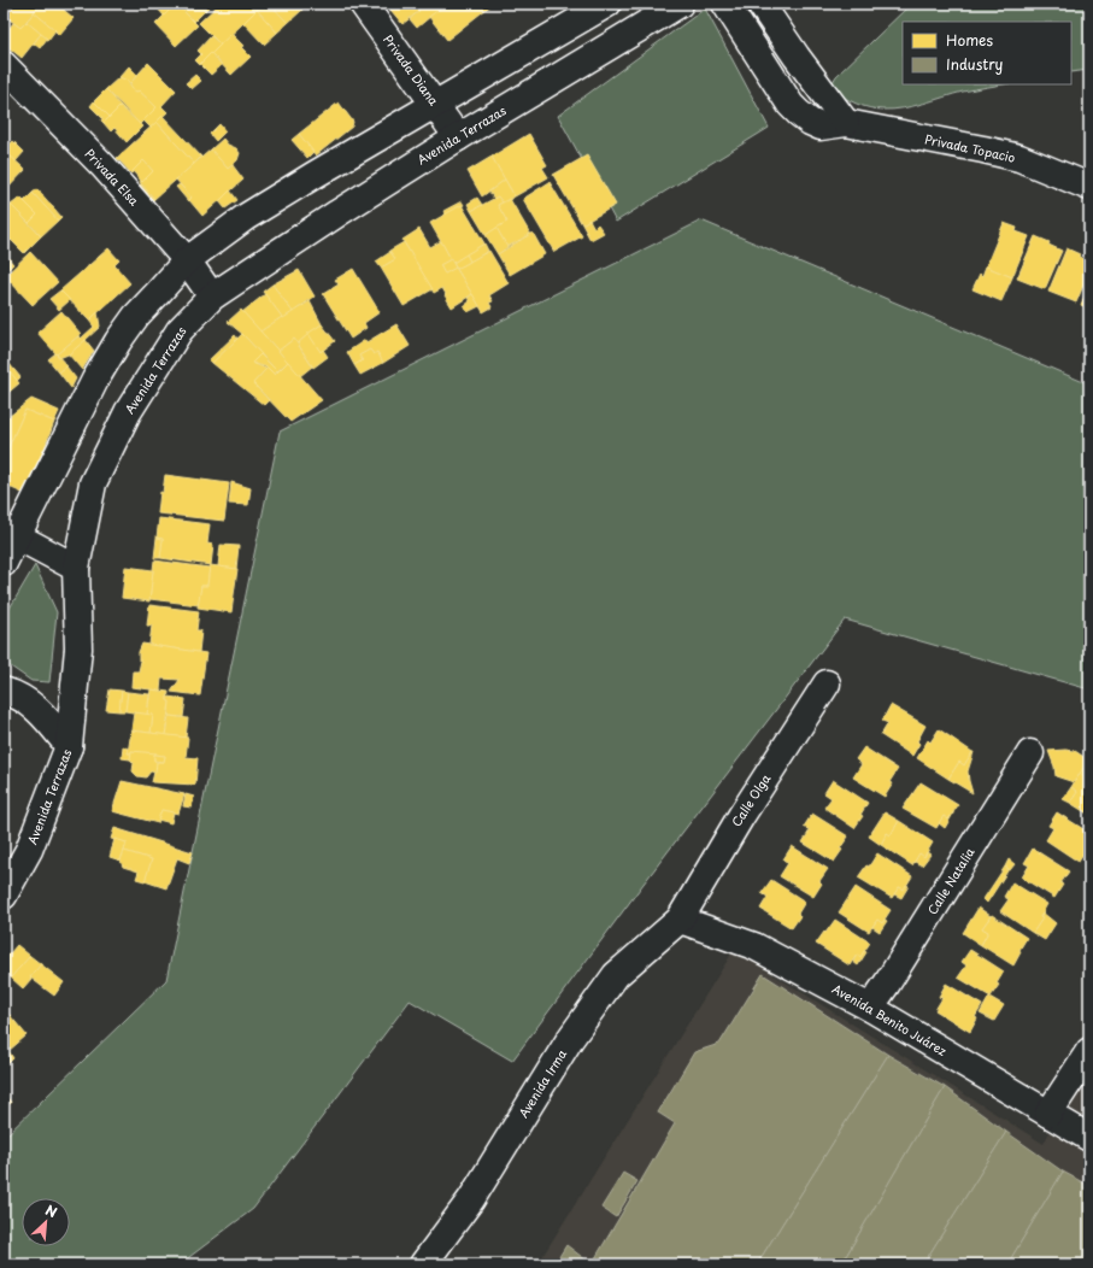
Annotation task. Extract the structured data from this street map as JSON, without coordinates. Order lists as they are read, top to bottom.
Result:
{
  "streets": {
    "street": [
      "Privada Diana",
      "Avenida Terrazas",
      "Privada Topacio",
      "Privada Elsa",
      "Calle Olga",
      "Calle Natalia",
      "Avenida Benito Juárez",
      "Avenida Irma"
    ]
  },
  "crossings": [
    ["Privada Diana", "Avenida Terrazas"],
    ["Avenida Terrazas", "Privada Elsa"],
    ["Calle Olga", "Avenida Benito Juárez"],
    ["Calle Olga", "Avenida Irma"],
    ["Calle Natalia", "Avenida Benito Juárez"],
    ["Avenida Benito Juárez", "Avenida Irma"]
  ],
  "legend": ["Homes", "Industry"],
  "north": "top right"
}
